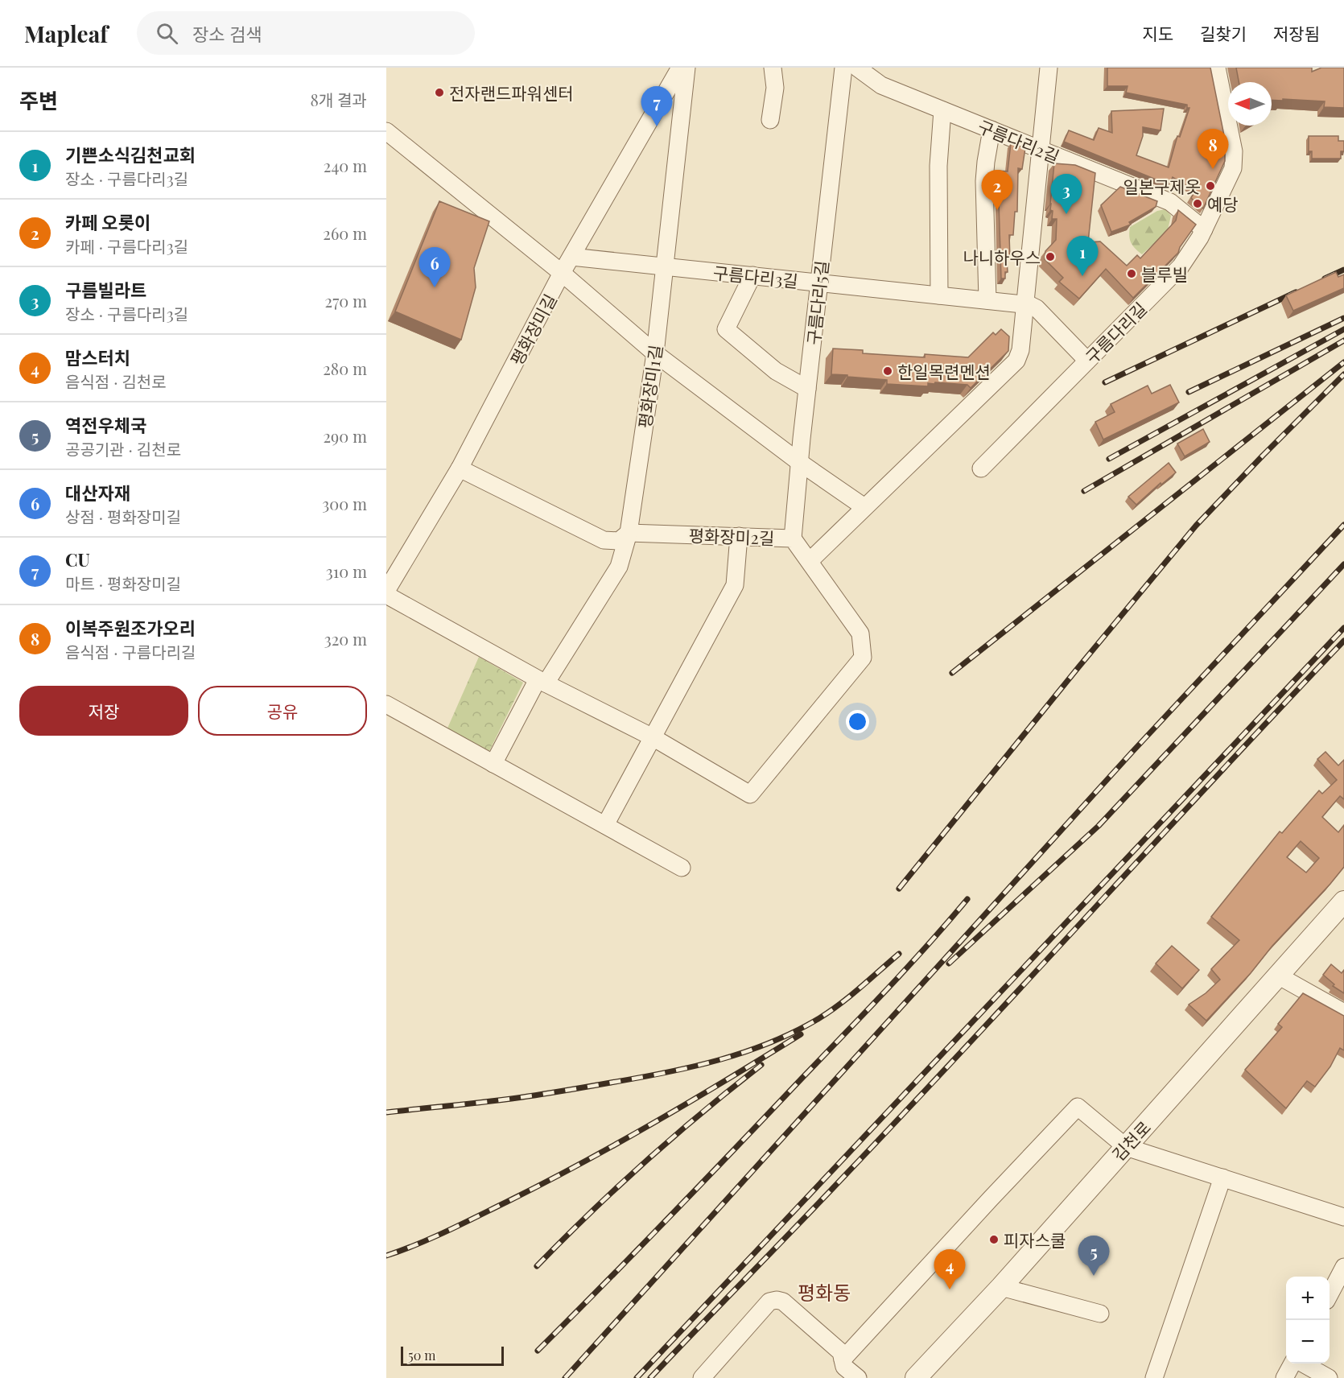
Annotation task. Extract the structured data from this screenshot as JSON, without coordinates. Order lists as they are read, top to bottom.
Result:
{
  "streets": {
    "street": [
      "구름다리2길",
      "구름다리3길",
      "구름다리5길",
      "평화장미길",
      "구름다리길",
      "평화장미1길",
      "평화장미2길",
      "김천로"
    ]
  },
  "crossings": [
    ["구름다리2길", "구름다리길"],
    ["구름다리3길", "구름다리5길"],
    ["구름다리3길", "평화장미길"],
    ["구름다리3길", "구름다리길"],
    ["구름다리3길", "평화장미1길"],
    ["구름다리5길", "평화장미2길"],
    ["평화장미길", "평화장미2길"],
    ["평화장미1길", "평화장미2길"]
  ],
  "districts": ["평화동"],
  "places": [
    "전자랜드파워센터",
    "일본구제옷",
    "예당",
    "나니하우스",
    "블루빌",
    "한일목련멘션",
    "피자스쿨"
  ],
  "scale_bar": "50 m",
  "north": "left",
  "page": {
    "header": "Mapleaf",
    "search": "장소 검색",
    "nav": ["지도", "길찾기", "저장됨"],
    "heading": ["주변", "8개 결과"],
    "pins": [
      "7",
      "8",
      "2",
      "3",
      "1",
      "6",
      "5",
      "4"
    ],
    "list": [
      {
        "mark": "1",
        "name": "기쁜소식김천교회",
        "note": "장소 · 구름다리3길",
        "value": "240 m"
      },
      {
        "mark": "2",
        "name": "카페 오롯이",
        "note": "카페 · 구름다리3길",
        "value": "260 m"
      },
      {
        "mark": "3",
        "name": "구름빌라트",
        "note": "장소 · 구름다리3길",
        "value": "270 m"
      },
      {
        "mark": "4",
        "name": "맘스터치",
        "note": "음식점 · 김천로",
        "value": "280 m"
      },
      {
        "mark": "5",
        "name": "역전우체국",
        "note": "공공기관 · 김천로",
        "value": "290 m"
      },
      {
        "mark": "6",
        "name": "대산자재",
        "note": "상점 · 평화장미길",
        "value": "300 m"
      },
      {
        "mark": "7",
        "name": "CU",
        "note": "마트 · 평화장미길",
        "value": "310 m"
      },
      {
        "mark": "8",
        "name": "이복주원조가오리",
        "note": "음식점 · 구름다리길",
        "value": "320 m"
      }
    ],
    "buttons": ["저장", "공유"],
    "map_buttons": ["+", "−"],
    "scale": "50 m"
  }
}
